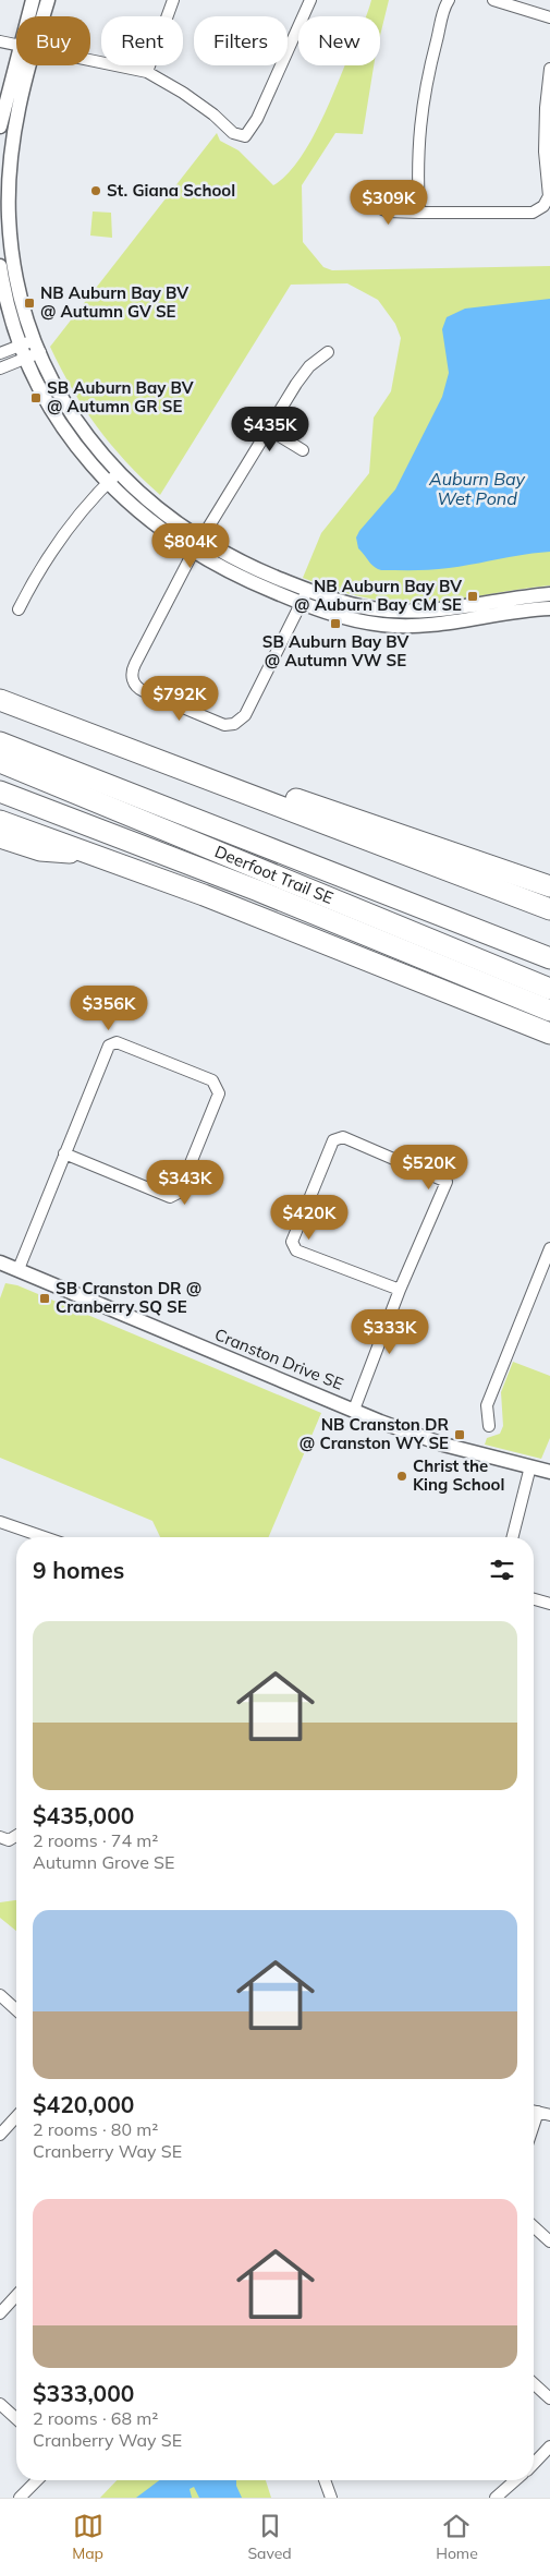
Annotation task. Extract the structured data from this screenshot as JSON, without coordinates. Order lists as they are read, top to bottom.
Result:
{
  "streets": {
    "highway": ["Deerfoot Trail SE"],
    "street": ["Cranston Drive SE"]
  },
  "water": ["Auburn Bay Wet Pond"],
  "places": {
    "other": ["St. Giana School", "Christ the King School"],
    "transit": [
      "NB Auburn Bay BV @ Autumn GV SE",
      "SB Auburn Bay BV @ Autumn GR SE",
      "NB Auburn Bay BV @ Auburn Bay CM SE",
      "SB Auburn Bay BV @ Autumn VW SE",
      "SB Cranston DR @ Cranberry SQ SE",
      "NB Cranston DR @ Cranston WY SE"
    ]
  },
  "page": {
    "chip": [
      "Buy",
      "Rent",
      "Filters",
      "New"
    ],
    "price": [
      "$309K",
      "$435K",
      "$804K",
      "$792K",
      "$356K",
      "$520K",
      "$343K",
      "$420K",
      "$333K"
    ],
    "heading": "9 homes",
    "list": [
      {
        "name": "$435,000",
        "note": "2 rooms · 74 m² · Autumn Grove SE"
      },
      {
        "name": "$420,000",
        "note": "2 rooms · 80 m² · Cranberry Way SE"
      },
      {
        "name": "$333,000",
        "note": "2 rooms · 68 m² · Cranberry Way SE"
      }
    ],
    "tabs": ["Map", "Saved", "Home"]
  }
}
